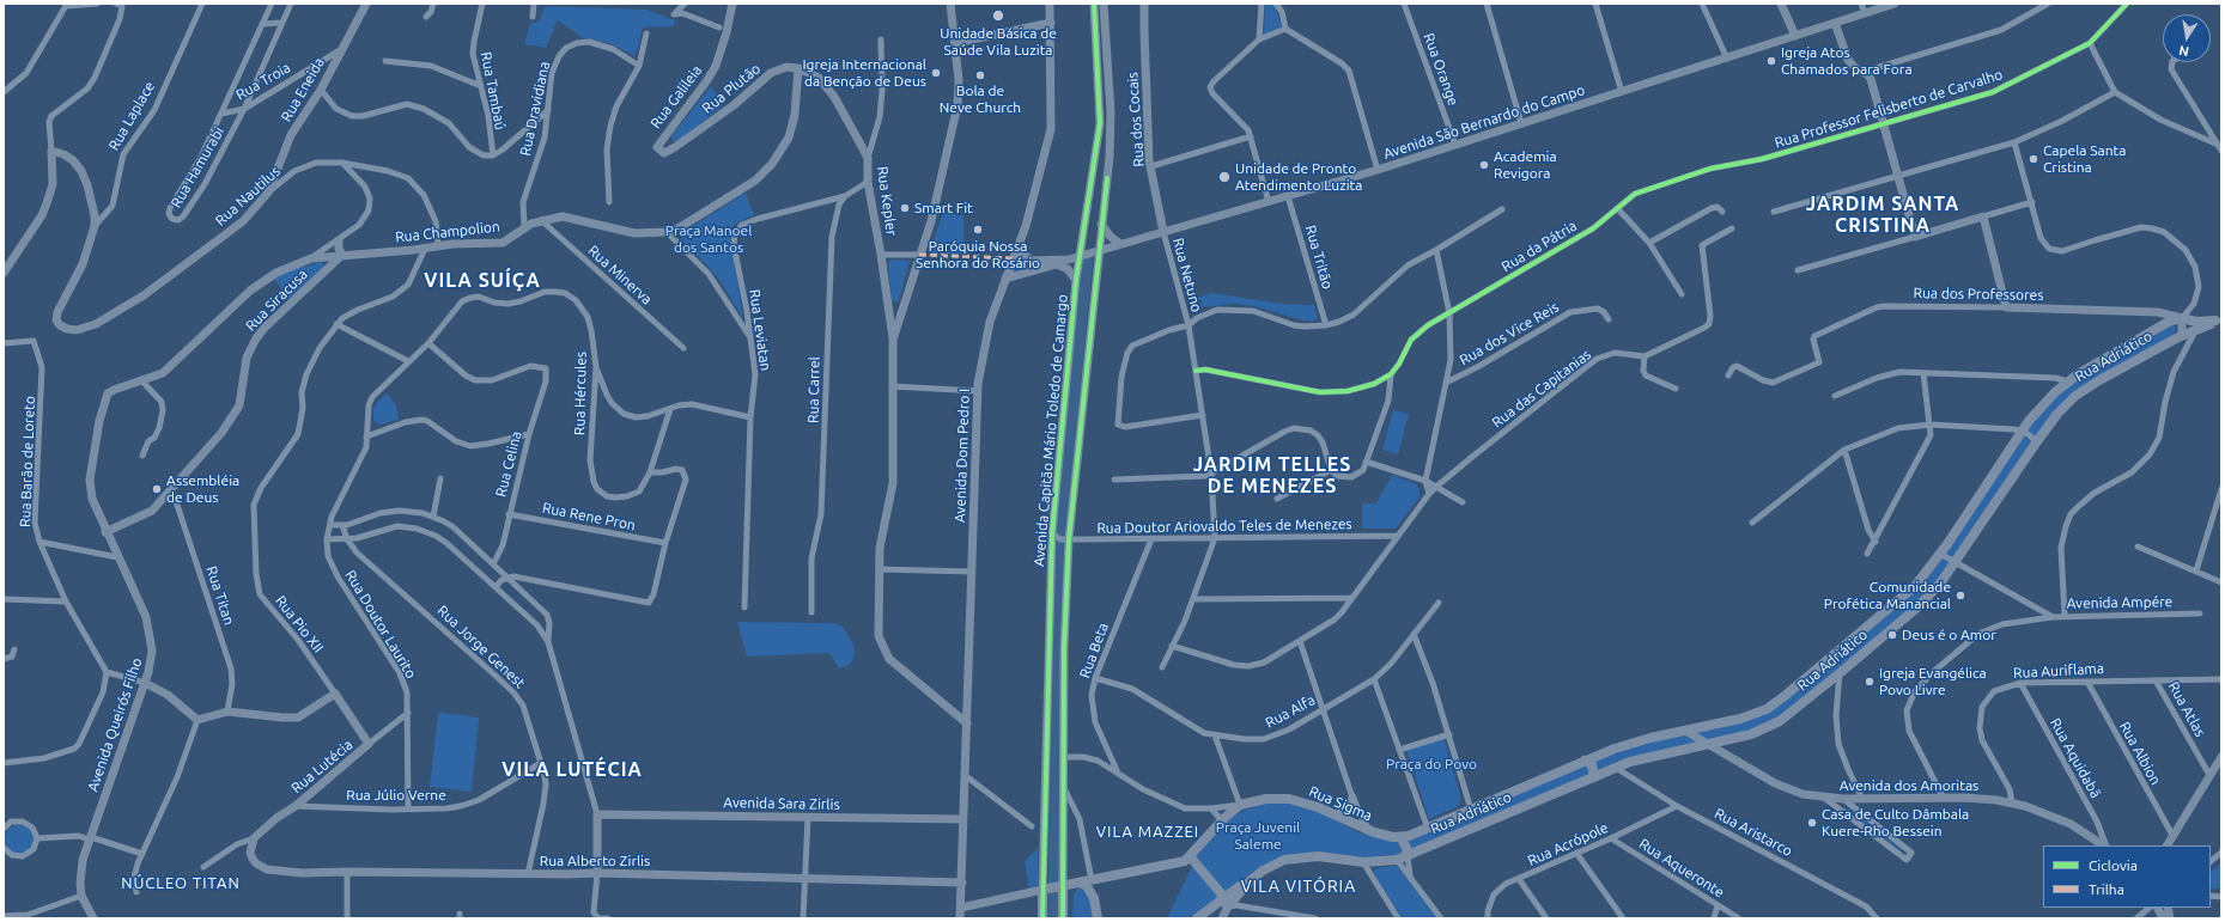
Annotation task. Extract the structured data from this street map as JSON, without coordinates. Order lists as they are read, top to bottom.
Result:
{
  "streets": {
    "main road": [
      "Rua Plutão",
      "Rua Eneida",
      "Rua Galileia",
      "Rua Laplace",
      "Rua dos Cocais",
      "Avenida São Bernardo do Campo",
      "Rua Nautilus",
      "Rua Kepler",
      "Rua Champolion",
      "Rua dos Professores",
      "Rua Siracusa",
      "Rua Adriático",
      "Avenida Capitão Mário Toledo de Camargo",
      "Avenida Dom Pedro I",
      "Rua Pio XII",
      "Avenida Queirós Filho",
      "Rua Lutécia",
      "Avenida dos Amoritas",
      "Avenida Sara Zirlis",
      "Rua Sigma",
      "Rua Alberto Zirlis"
    ],
    "street": [
      "Rua Orange",
      "Rua Troia",
      "Rua Tambaú",
      "Rua Dravidiana",
      "Rua Professor Felisberto de Carvalho",
      "Rua Hamurabi",
      "Rua da Pátria",
      "Rua Tritão",
      "Rua Minerva",
      "Rua Netuno",
      "Rua Leviatan",
      "Rua dos Vice Reis",
      "Rua das Capitanias",
      "Rua Carrel",
      "Rua Hércules",
      "Rua Barão de Loreto",
      "Rua Celina",
      "Rua Rene Pron",
      "Rua Doutor Ariovaldo Teles de Menezes",
      "Rua Titan",
      "Avenida Ampére",
      "Rua Doutor Laurito",
      "Rua Jorge Genest",
      "Rua Beta",
      "Rua Auriflama",
      "Rua Atlas",
      "Rua Alfa",
      "Rua Albion",
      "Rua Aquidabã",
      "Rua Júlio Verne",
      "Rua Aristarco",
      "Rua Acrópole",
      "Rua Aqueronte"
    ]
  },
  "crossings": [
    ["Rua Orange", "Avenida São Bernardo do Campo"],
    ["Rua Troia", "Rua Eneida"],
    ["Rua Troia", "Rua Hamurabi"],
    ["Rua Plutão", "Rua Galileia"],
    ["Rua Plutão", "Rua Champolion"],
    ["Rua Eneida", "Rua Nautilus"],
    ["Rua Dravidiana", "Rua Champolion"],
    ["Rua Professor Felisberto de Carvalho", "Rua da Pátria"],
    ["Rua Laplace", "Rua Nautilus"],
    ["Rua dos Cocais", "Avenida São Bernardo do Campo"],
    ["Rua dos Cocais", "Rua Netuno"],
    ["Avenida São Bernardo do Campo", "Rua Tritão"],
    ["Avenida São Bernardo do Campo", "Rua Netuno"],
    ["Avenida São Bernardo do Campo", "Avenida Capitão Mário Toledo de Camargo"],
    ["Avenida São Bernardo do Campo", "Avenida Dom Pedro I"],
    ["Rua Nautilus", "Rua Champolion"],
    ["Rua Champolion", "Rua Minerva"],
    ["Rua Champolion", "Rua Siracusa"],
    ["Rua Champolion", "Avenida Queirós Filho"],
    ["Rua Netuno", "Rua Doutor Ariovaldo Teles de Menezes"],
    ["Rua dos Professores", "Rua Adriático"],
    ["Rua Siracusa", "Rua Titan"],
    ["Rua Siracusa", "Avenida Queirós Filho"],
    ["Rua Leviatan", "Rua Carrel"],
    ["Rua Adriático", "Avenida Ampére"],
    ["Rua Adriático", "Avenida dos Amoritas"],
    ["Rua Adriático", "Rua Sigma"],
    ["Rua Adriático", "Rua Aristarco"],
    ["Rua das Capitanias", "Rua Doutor Ariovaldo Teles de Menezes"],
    ["Rua Hércules", "Rua Celina"],
    ["Rua Hércules", "Rua Doutor Laurito"],
    ["Avenida Capitão Mário Toledo de Camargo", "Rua Doutor Ariovaldo Teles de Menezes"],
    ["Avenida Capitão Mário Toledo de Camargo", "Rua Sigma"],
    ["Avenida Dom Pedro I", "Avenida Sara Zirlis"],
    ["Avenida Dom Pedro I", "Rua Alberto Zirlis"],
    ["Rua Celina", "Rua Rene Pron"],
    ["Rua Doutor Ariovaldo Teles de Menezes", "Rua Beta"],
    ["Rua Pio XII", "Rua Lutécia"],
    ["Rua Doutor Laurito", "Rua Lutécia"],
    ["Rua Doutor Laurito", "Rua Júlio Verne"],
    ["Rua Jorge Genest", "Rua Júlio Verne"],
    ["Rua Jorge Genest", "Rua Alberto Zirlis"],
    ["Rua Beta", "Rua Alfa"],
    ["Rua Beta", "Rua Sigma"],
    ["Rua Auriflama", "Rua Atlas"],
    ["Rua Auriflama", "Rua Albion"],
    ["Rua Auriflama", "Rua Aquidabã"],
    ["Rua Auriflama", "Avenida dos Amoritas"],
    ["Rua Lutécia", "Rua Júlio Verne"],
    ["Rua Lutécia", "Rua Alberto Zirlis"],
    ["Rua Aristarco", "Rua Acrópole"],
    ["Rua Acrópole", "Rua Aqueronte"]
  ],
  "districts": [
    "JARDIM SANTA CRISTINA",
    "VILA SUÍÇA",
    "JARDIM TELLES DE MENEZES",
    "VILA LUTÉCIA",
    "VILA MAZZEI",
    "NÚCLEO TITAN",
    "VILA VITÓRIA"
  ],
  "parks": ["Praça Manoel dos Santos", "Praça do Povo", "Praça Juvenil Saleme"],
  "places": [
    "Unidade Básica de Saúde Vila Luzita",
    "Igreja Atos Chamados para Fora",
    "Igreja Internacional da Benção de Deus",
    "Bola de Neve Church",
    "Capela Santa Cristina",
    "Academia Revigora",
    "Unidade de Pronto Atendimento Luzita",
    "Smart Fit",
    "Paróquia Nossa Senhora do Rosário",
    "Assembléia de Deus",
    "Comunidade Profética Manancial",
    "Deus é o Amor",
    "Igreja Evangélica Povo Livre",
    "Casa de Culto Dâmbala Kuere-Rho Bessein"
  ],
  "legend": ["Ciclovia", "Trilha"],
  "north": "bottom"
}
